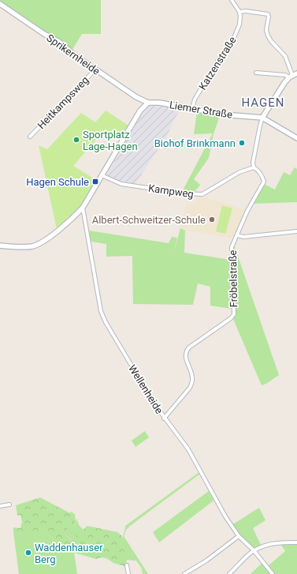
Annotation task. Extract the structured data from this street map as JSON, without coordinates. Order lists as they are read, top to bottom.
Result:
{
  "streets": {
    "main road": ["Sprikernheide", "Liemer Straße"],
    "street": [
      "Katzenstraße",
      "Heitkampsweg",
      "Kampweg",
      "Fröbelstraße",
      "Wellenheide"
    ]
  },
  "crossings": [
    ["Sprikernheide", "Heitkampsweg"],
    ["Sprikernheide", "Liemer Straße"],
    ["Katzenstraße", "Liemer Straße"],
    ["Kampweg", "Fröbelstraße"],
    ["Fröbelstraße", "Wellenheide"]
  ],
  "districts": ["HAGEN"],
  "places": {
    "other": [
      "Sportplatz Lage-Hagen",
      "Biohof Brinkmann",
      "Albert-Schweitzer-Schule",
      "Waddenhauser Berg"
    ],
    "transit": ["Hagen Schule"]
  }
}
